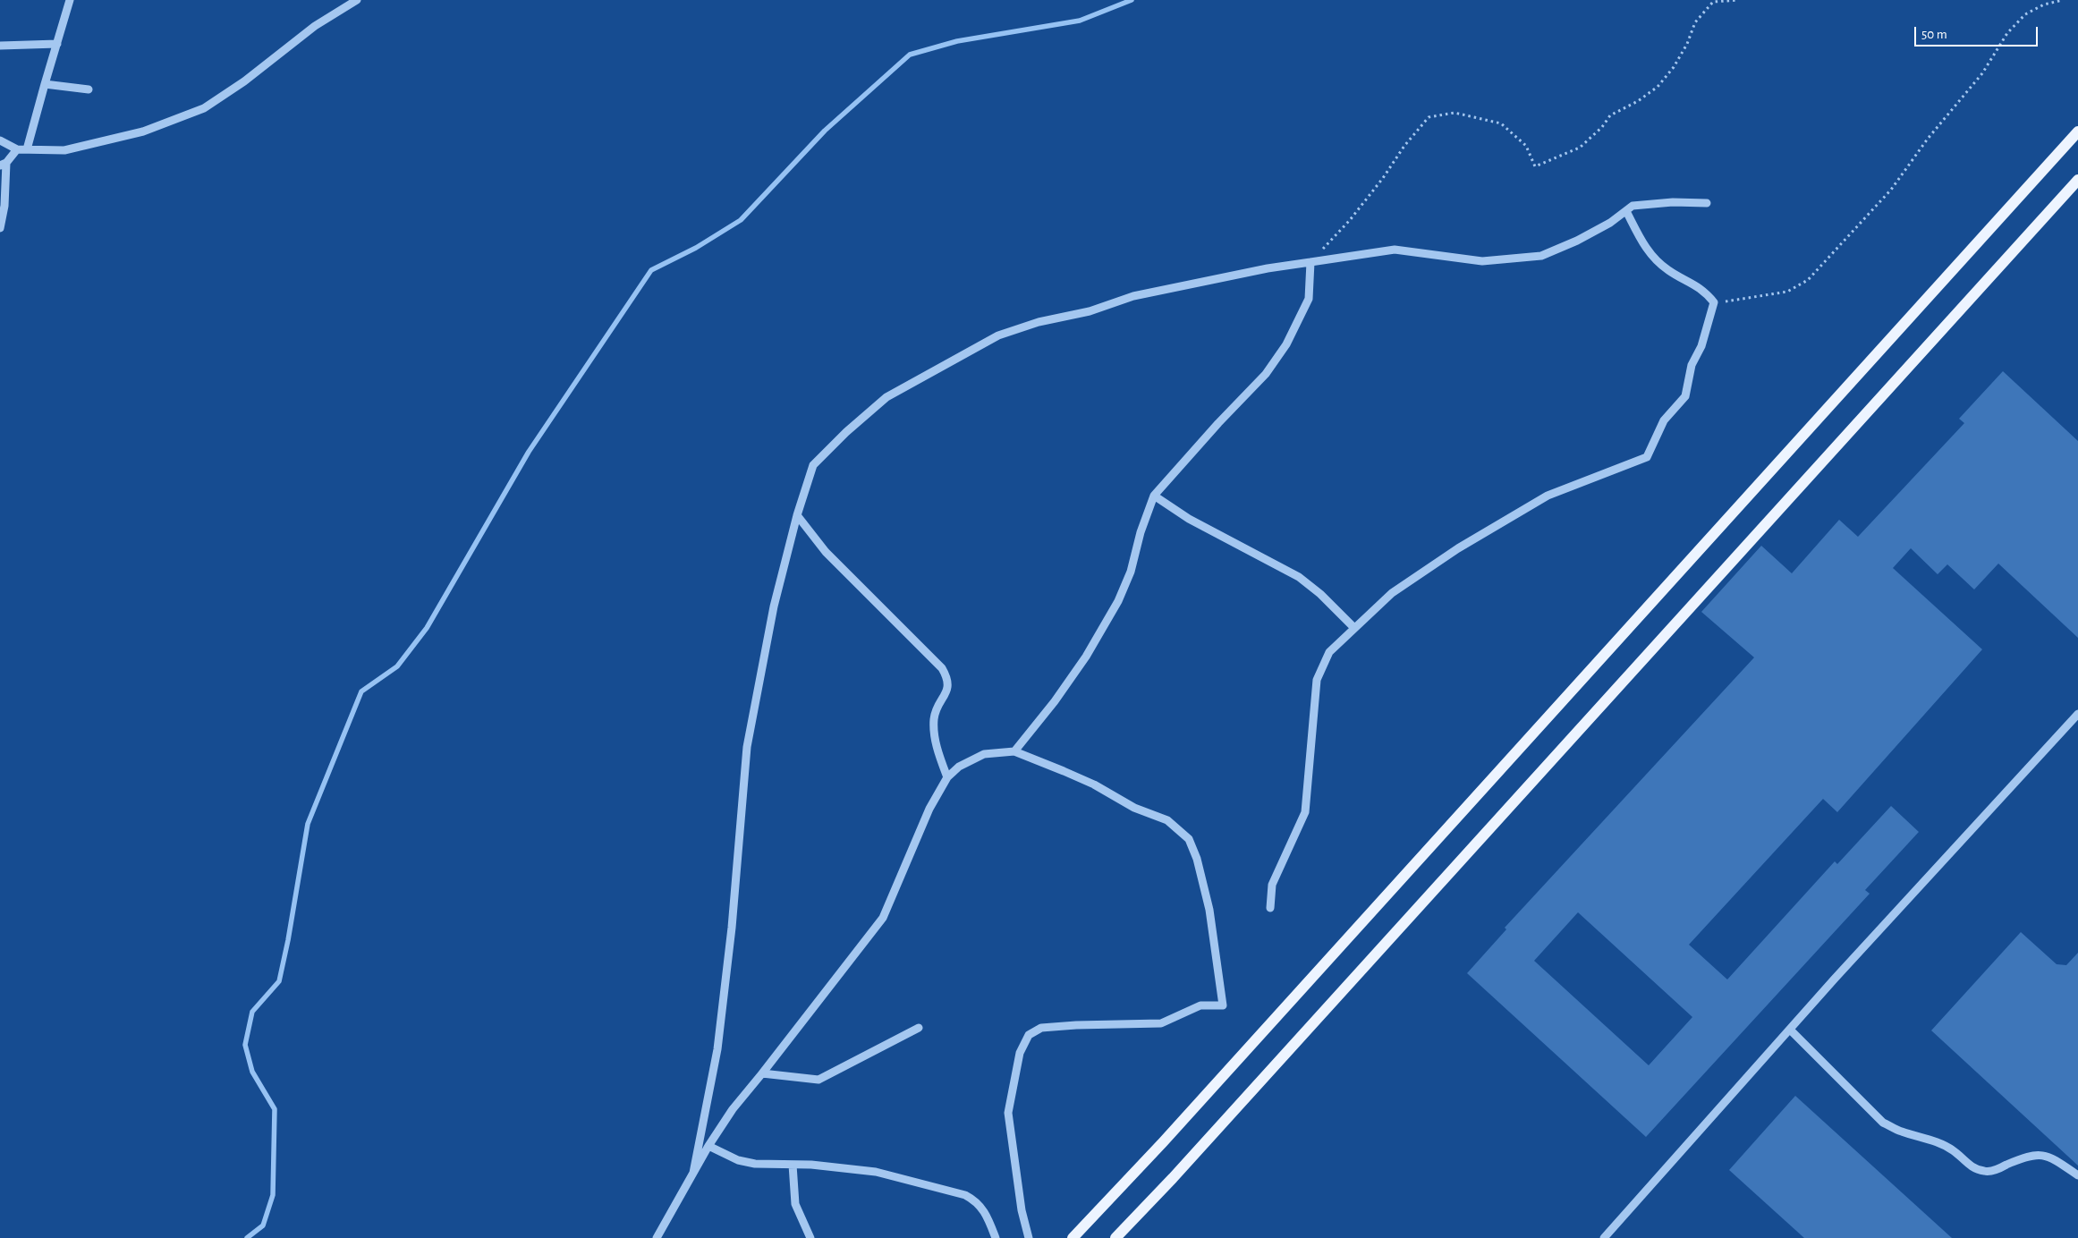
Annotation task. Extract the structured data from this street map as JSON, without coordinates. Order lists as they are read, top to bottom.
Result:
{
  "scale_bar": "50 m"
}
